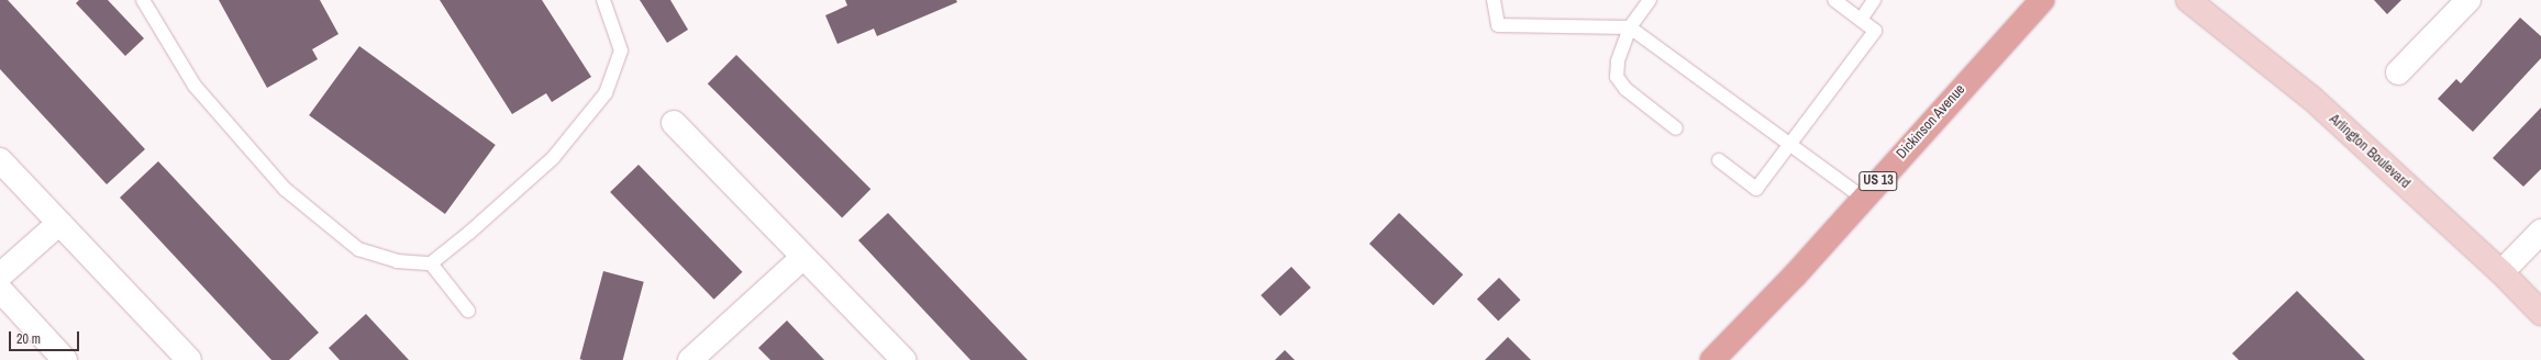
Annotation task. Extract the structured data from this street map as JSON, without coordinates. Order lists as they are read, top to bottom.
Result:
{
  "streets": {
    "main road": ["Dickinson Avenue", "Arlington Boulevard", "US 13"]
  },
  "scale_bar": "20 m"
}
